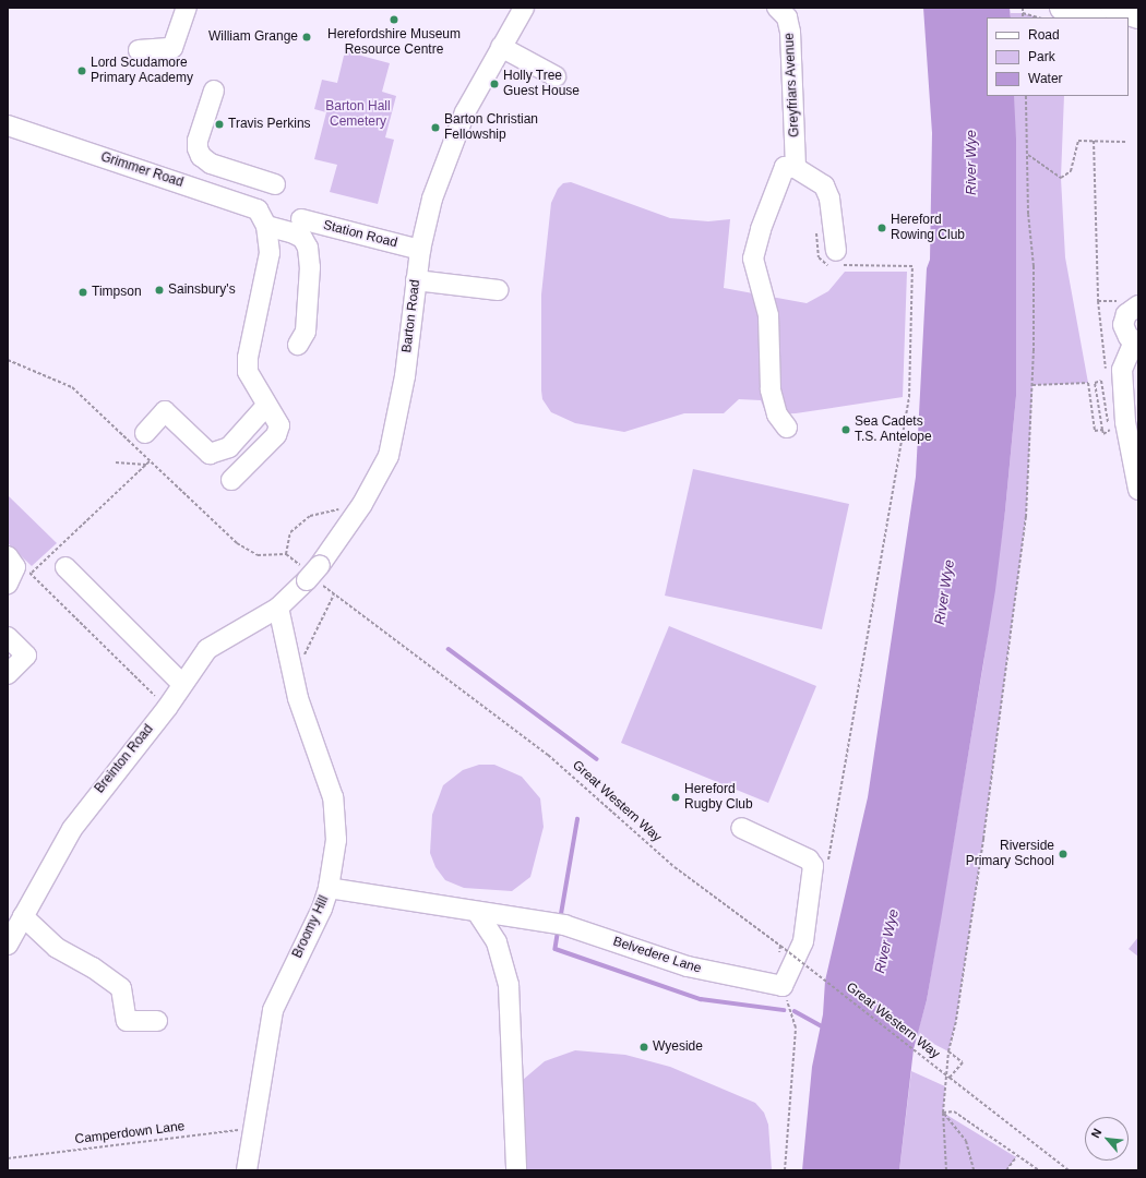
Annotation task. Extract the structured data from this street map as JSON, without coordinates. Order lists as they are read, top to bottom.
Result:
{
  "streets": {
    "street": [
      "Greyfriars Avenue",
      "Grimmer Road",
      "Station Road",
      "Barton Road",
      "Breinton Road",
      "Broomy Hill",
      "Belvedere Lane"
    ],
    "path": ["Great Western Way", "Camperdown Lane"]
  },
  "crossings": [
    ["Station Road", "Barton Road"],
    ["Barton Road", "Breinton Road"],
    ["Barton Road", "Great Western Way"],
    ["Barton Road", "Broomy Hill"],
    ["Breinton Road", "Broomy Hill"],
    ["Broomy Hill", "Belvedere Lane"],
    ["Broomy Hill", "Camperdown Lane"]
  ],
  "water": ["River Wye"],
  "parks": ["Barton Hall Cemetery"],
  "places": [
    "Herefordshire Museum Resource Centre",
    "William Grange",
    "Lord Scudamore Primary Academy",
    "Holly Tree Guest House",
    "Travis Perkins",
    "Barton Christian Fellowship",
    "Hereford Rowing Club",
    "Sainsbury's",
    "Timpson",
    "Sea Cadets T.S. Antelope",
    "Hereford Rugby Club",
    "Riverside Primary School",
    "Wyeside"
  ],
  "legend": ["Road", "Park", "Water"],
  "north": "top left"
}
